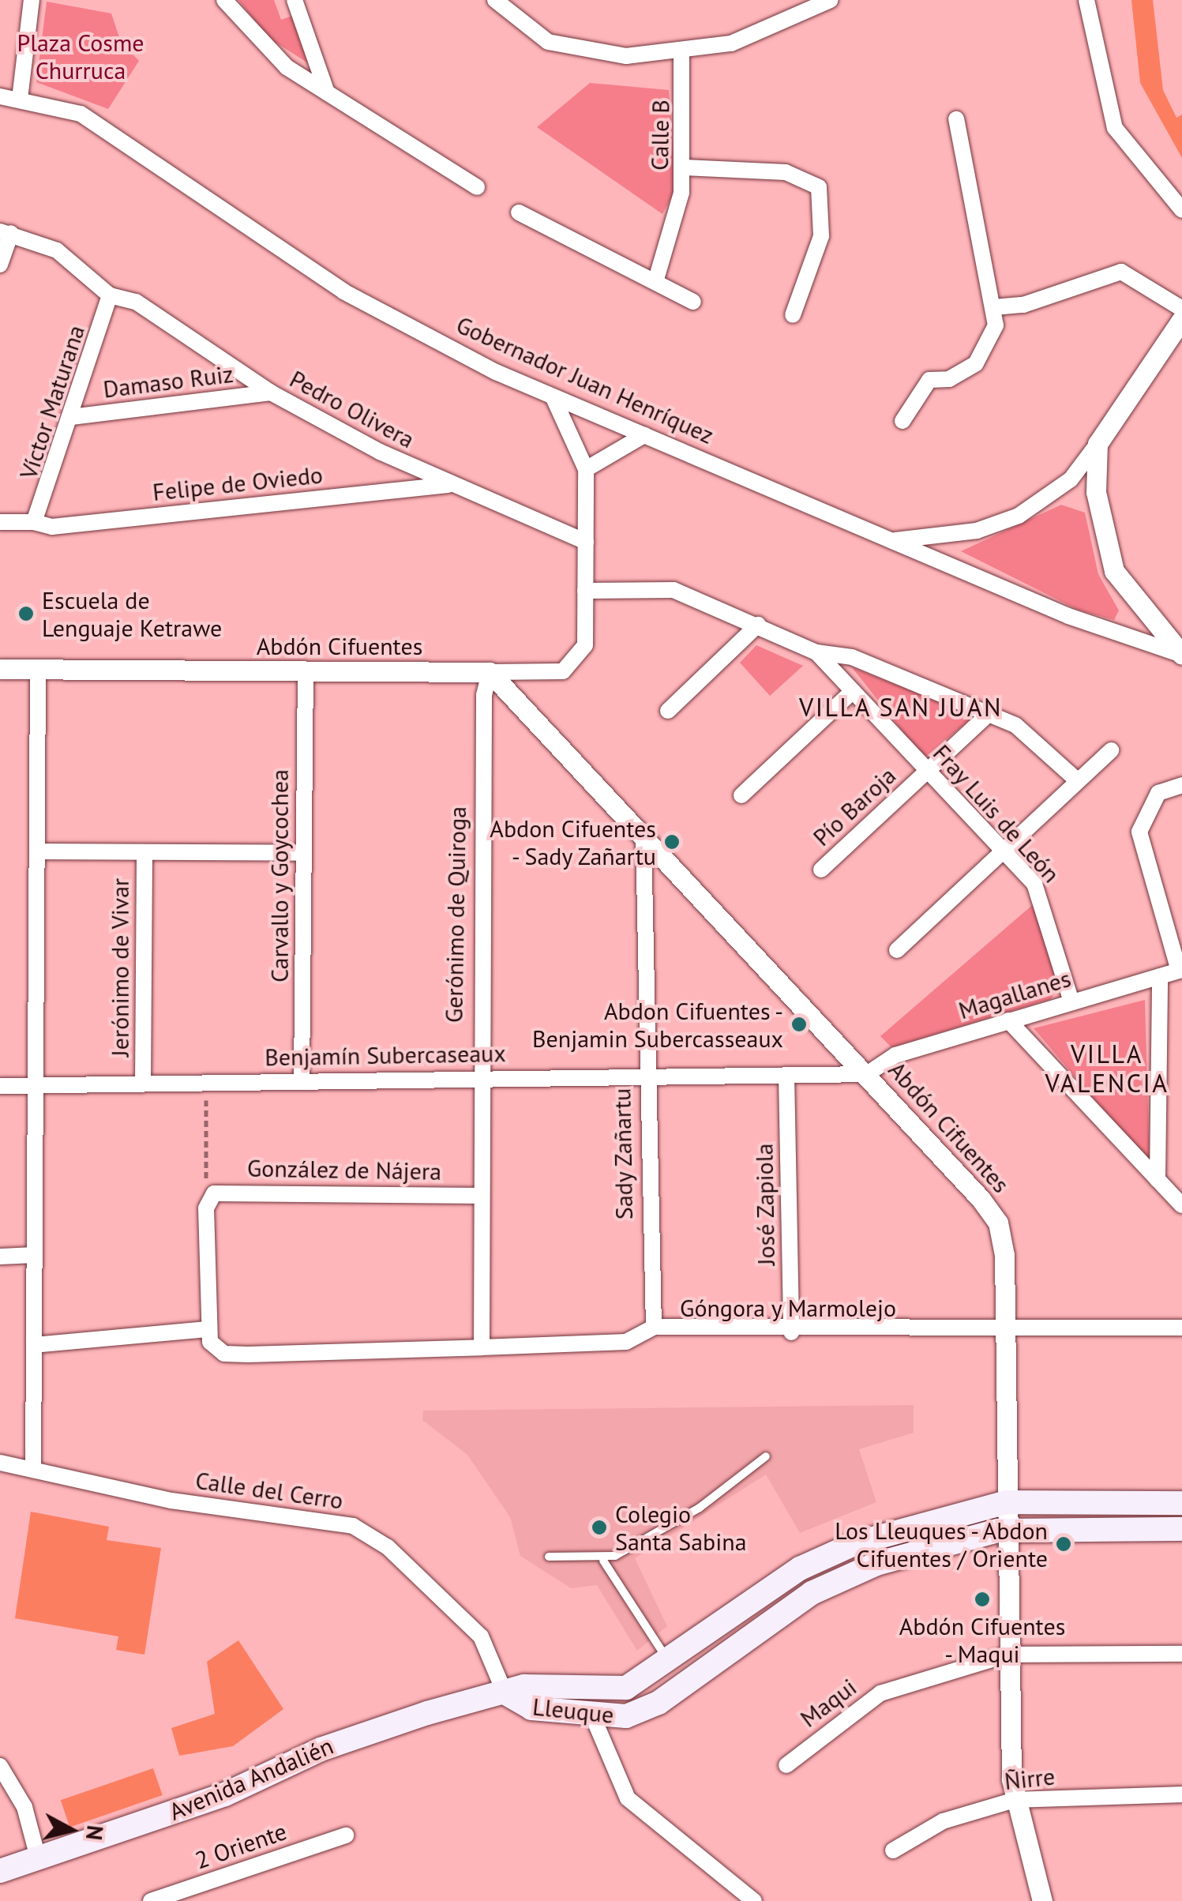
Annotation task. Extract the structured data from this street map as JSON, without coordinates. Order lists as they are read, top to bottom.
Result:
{
  "streets": {
    "main road": ["Lleuque", "Avenida Andalién"],
    "street": [
      "Calle B",
      "Gobernador Juan Henríquez",
      "Damaso Ruiz",
      "Víctor Maturana",
      "Pedro Olivera",
      "Felipe de Oviedo",
      "Abdón Cifuentes",
      "Pío Baroja",
      "Fray Luis de León",
      "Carvallo y Goycochea",
      "Gerónimo de Quiroga",
      "Jerónimo de Vivar",
      "Magallanes",
      "Benjamín Subercaseaux",
      "Sady Zañartu",
      "González de Nájera",
      "José Zapiola",
      "Góngora y Marmolejo",
      "Calle del Cerro",
      "Maqui",
      "Ñirre",
      "2 Oriente"
    ]
  },
  "crossings": [
    ["Gobernador Juan Henríquez", "Abdón Cifuentes"],
    ["Damaso Ruiz", "Víctor Maturana"],
    ["Damaso Ruiz", "Pedro Olivera"],
    ["Víctor Maturana", "Pedro Olivera"],
    ["Víctor Maturana", "Felipe de Oviedo"],
    ["Pedro Olivera", "Felipe de Oviedo"],
    ["Pedro Olivera", "Abdón Cifuentes"],
    ["Abdón Cifuentes", "Fray Luis de León"],
    ["Abdón Cifuentes", "Carvallo y Goycochea"],
    ["Abdón Cifuentes", "Gerónimo de Quiroga"],
    ["Abdón Cifuentes", "Magallanes"],
    ["Abdón Cifuentes", "Benjamín Subercaseaux"],
    ["Abdón Cifuentes", "Sady Zañartu"],
    ["Abdón Cifuentes", "Góngora y Marmolejo"],
    ["Abdón Cifuentes", "Maqui"],
    ["Abdón Cifuentes", "Lleuque"],
    ["Abdón Cifuentes", "Ñirre"],
    ["Pío Baroja", "Fray Luis de León"],
    ["Fray Luis de León", "Magallanes"],
    ["Carvallo y Goycochea", "Jerónimo de Vivar"],
    ["Carvallo y Goycochea", "Benjamín Subercaseaux"],
    ["Gerónimo de Quiroga", "Benjamín Subercaseaux"],
    ["Gerónimo de Quiroga", "González de Nájera"],
    ["Gerónimo de Quiroga", "Góngora y Marmolejo"],
    ["Jerónimo de Vivar", "Benjamín Subercaseaux"],
    ["Magallanes", "Benjamín Subercaseaux"],
    ["Benjamín Subercaseaux", "Sady Zañartu"],
    ["Benjamín Subercaseaux", "José Zapiola"],
    ["Sady Zañartu", "Góngora y Marmolejo"],
    ["José Zapiola", "Góngora y Marmolejo"],
    ["Calle del Cerro", "Lleuque"],
    ["Calle del Cerro", "Avenida Andalién"],
    ["Lleuque", "Avenida Andalién"]
  ],
  "districts": ["VILLA SAN JUAN", "VILLA VALENCIA"],
  "parks": ["Plaza Cosme Churruca"],
  "places": [
    "Escuela de Lenguaje Ketrawe",
    "Abdon Cifuentes - Sady Zañartu",
    "Abdon Cifuentes - Benjamin Subercasseaux",
    "Colegio Santa Sabina",
    "Los Lleuques - Abdon Cifuentes / Oriente",
    "Abdón Cifuentes - Maqui"
  ],
  "north": "right"
}
